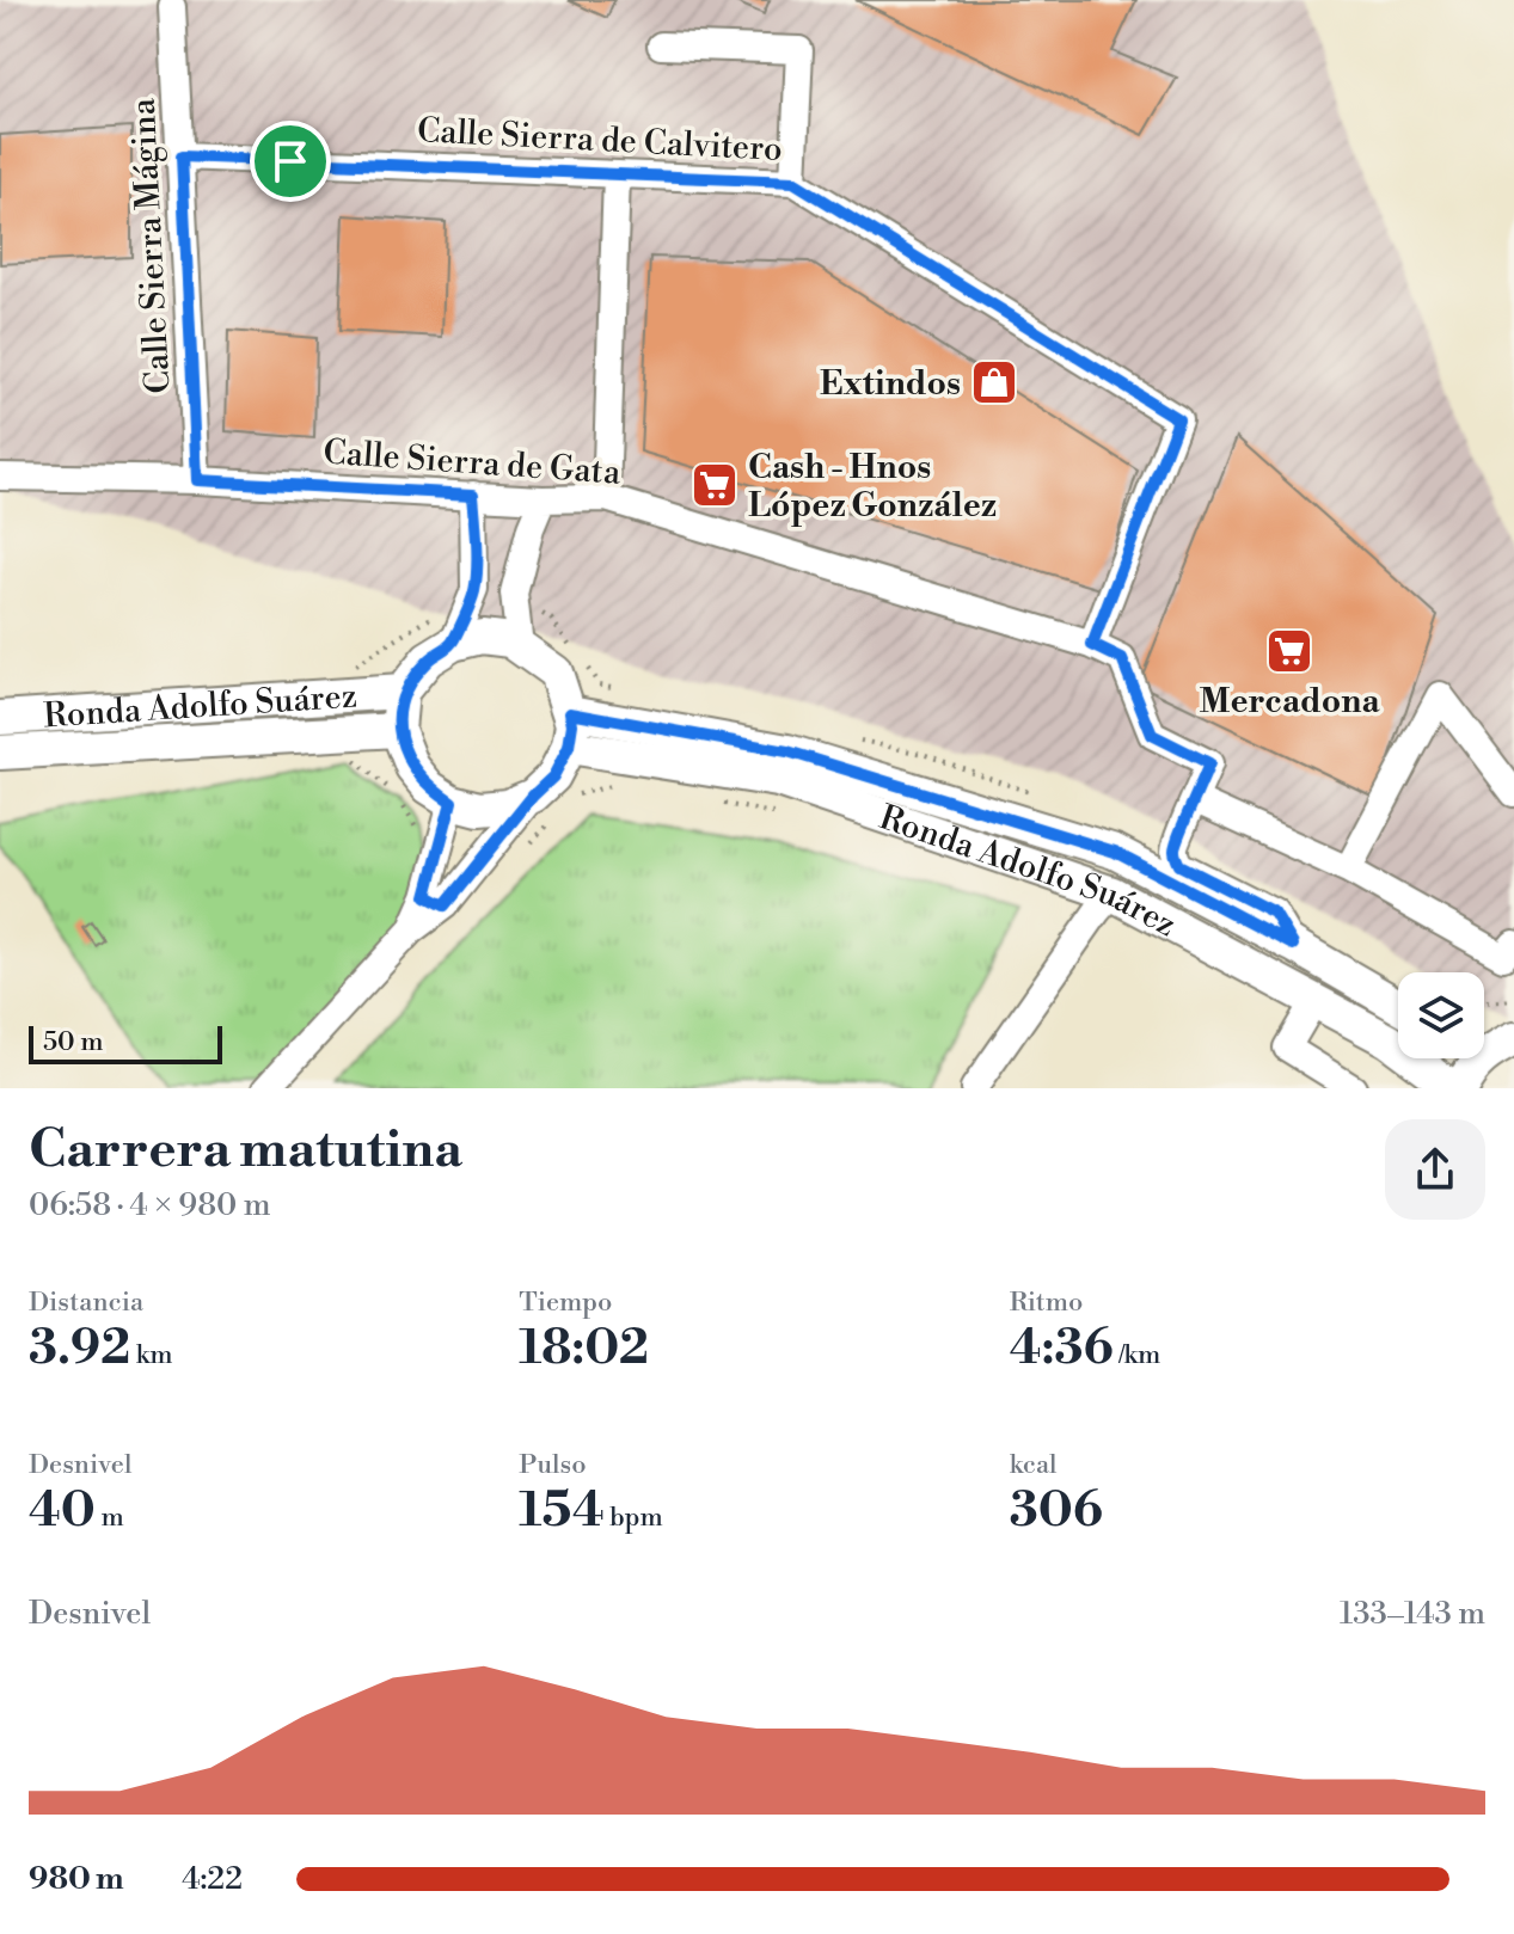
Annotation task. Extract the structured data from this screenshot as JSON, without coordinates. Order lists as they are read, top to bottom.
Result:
{
  "streets": {
    "main road": ["Ronda Adolfo Suárez"],
    "street": ["Calle Sierra de Calvitero", "Calle Sierra Mágina", "Calle Sierra de Gata"]
  },
  "crossings": [
    ["Calle Sierra de Calvitero", "Calle Sierra Mágina"],
    ["Calle Sierra de Calvitero", "Calle Sierra de Gata"],
    ["Calle Sierra Mágina", "Calle Sierra de Gata"]
  ],
  "places": {
    "shop": ["Extindos"],
    "supermarket": ["Cash - Hnos López González", "Mercadona"]
  },
  "scale_bar": "50 m",
  "page": {
    "scale": "50 m",
    "heading": ["Carrera matutina", "06:58 · 4 × 980 m"],
    "stats": [
      ["Distancia", "3.92 km"],
      ["Tiempo", "18:02"],
      ["Ritmo", "4:36 /km"],
      ["Desnivel", "40 m"],
      ["Pulso", "154 bpm"],
      ["kcal", "306"]
    ],
    "chart": ["Desnivel", "133–143 m"],
    "list": [
      {
        "name": "980 m",
        "note": "4:22"
      }
    ]
  }
}
